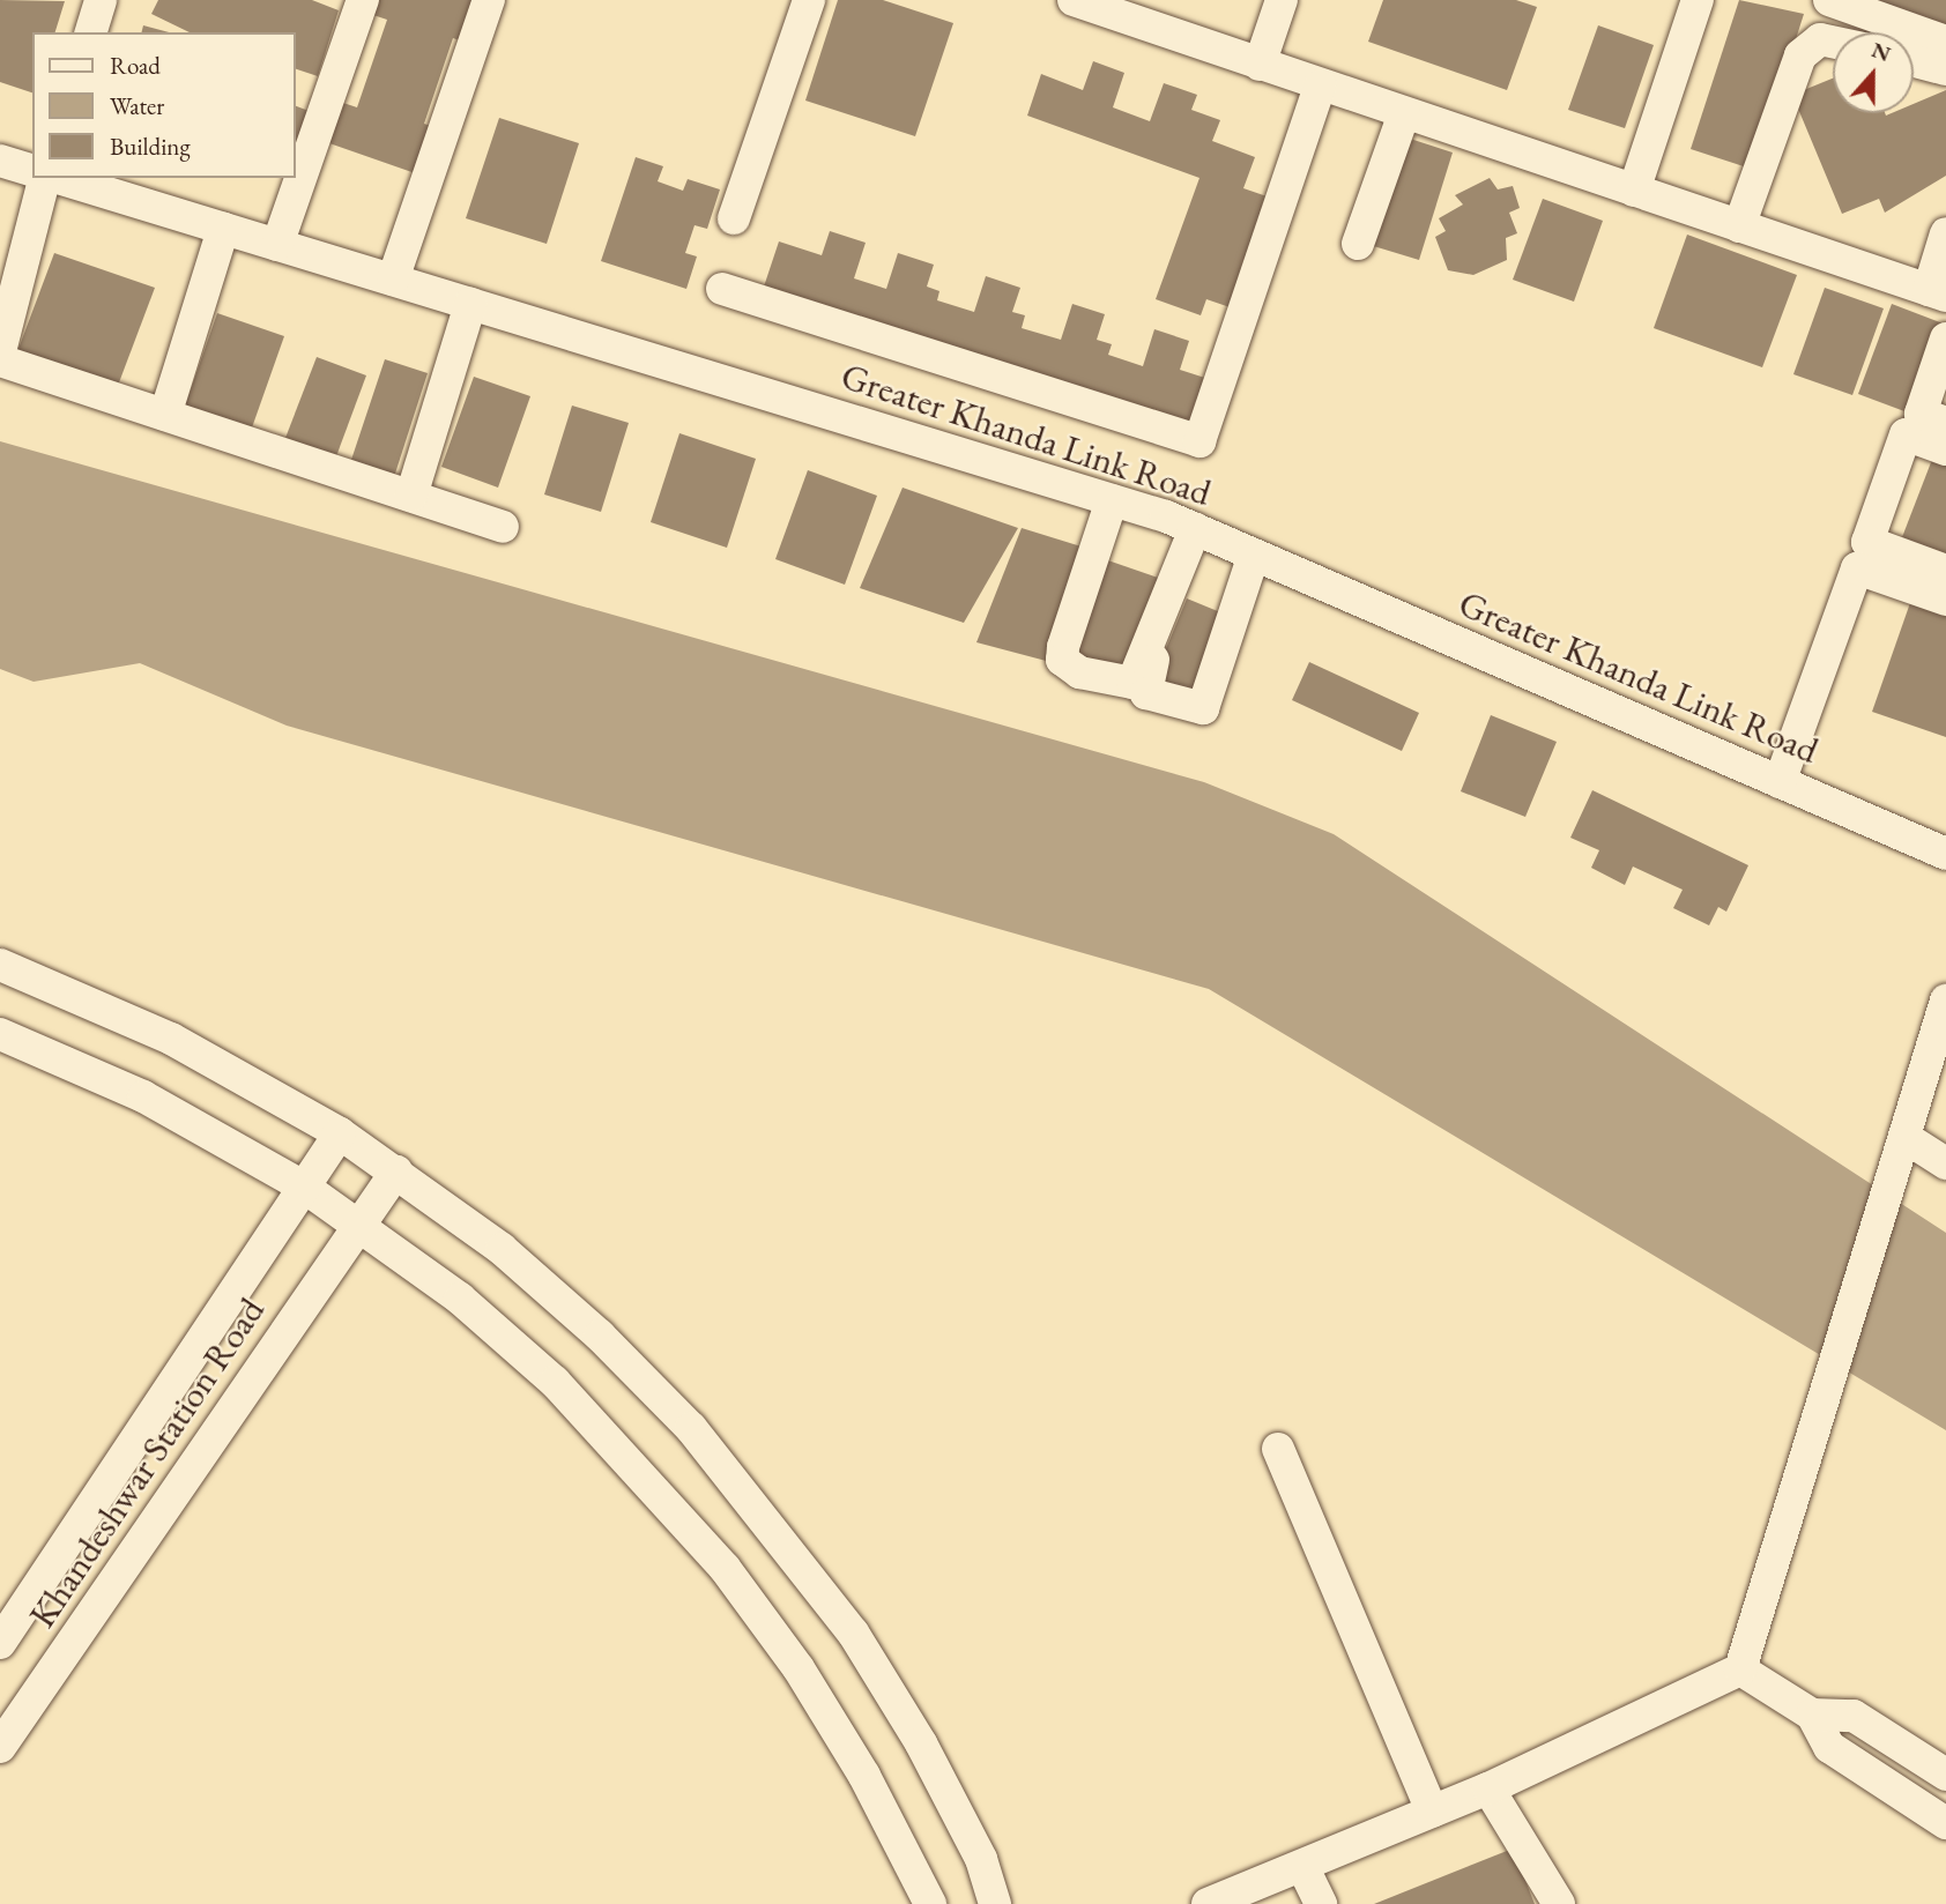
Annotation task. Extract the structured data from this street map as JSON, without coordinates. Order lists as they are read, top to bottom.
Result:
{
  "streets": {
    "street": ["Greater Khanda Link Road", "Khandeshwar Station Road"]
  },
  "legend": ["Road", "Water", "Building"],
  "north": "top"
}
